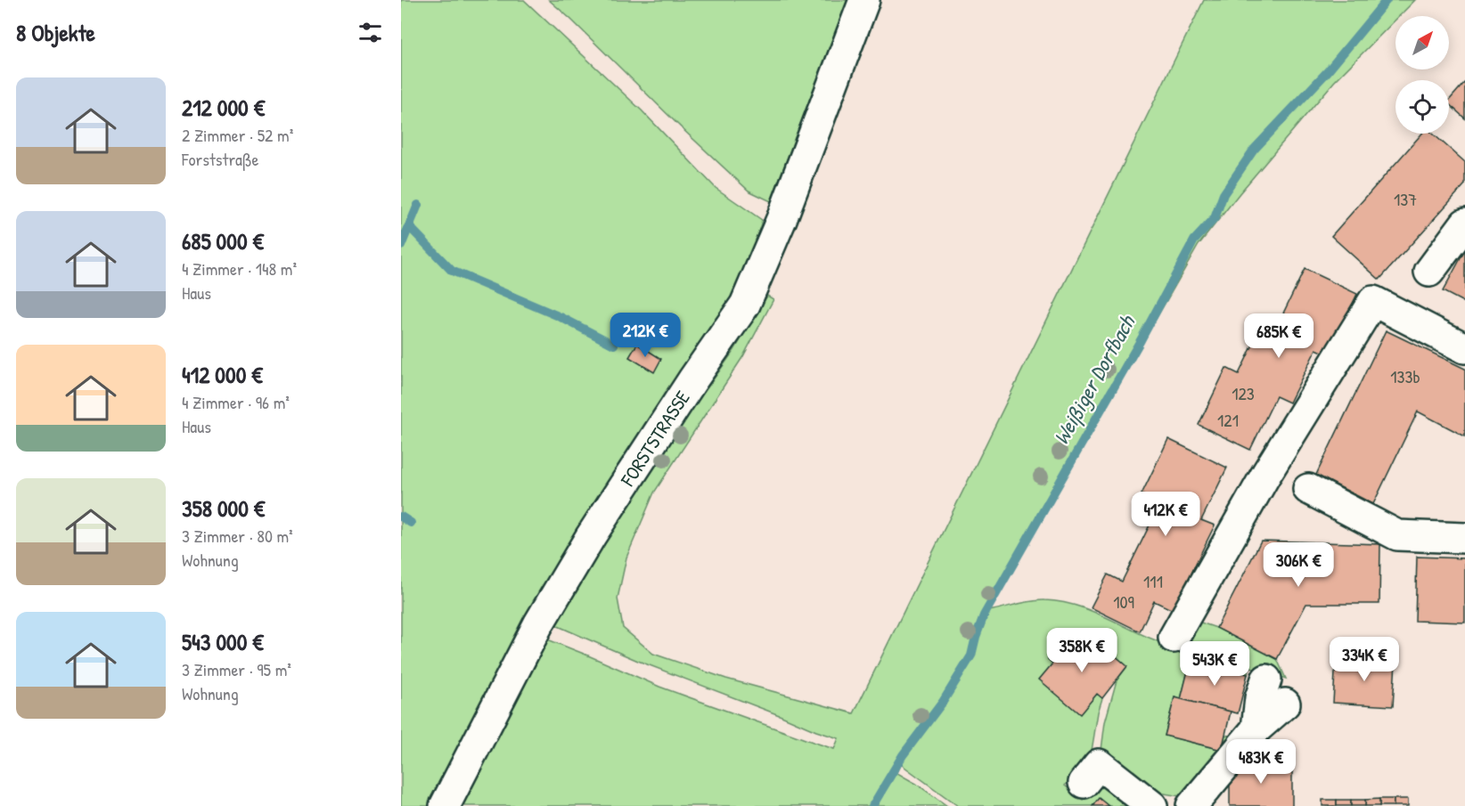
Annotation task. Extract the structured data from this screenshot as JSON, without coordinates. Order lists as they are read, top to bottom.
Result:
{
  "streets": {
    "street": ["FORSTSTRASSE"]
  },
  "water": ["Weißiger Dorfbach"],
  "house_numbers": [
    "137",
    "133b",
    "123",
    "121",
    "111",
    "109"
  ],
  "north": "top right",
  "page": {
    "heading": "8 Objekte",
    "list": [
      {
        "name": "212 000 €",
        "note": "2 Zimmer · 52 m² · Forststraße"
      },
      {
        "name": "685 000 €",
        "note": "4 Zimmer · 148 m² · Haus"
      },
      {
        "name": "412 000 €",
        "note": "4 Zimmer · 96 m² · Haus"
      },
      {
        "name": "358 000 €",
        "note": "3 Zimmer · 80 m² · Wohnung"
      },
      {
        "name": "543 000 €",
        "note": "3 Zimmer · 95 m² · Wohnung"
      }
    ],
    "price": [
      "212K €",
      "685K €",
      "412K €",
      "306K €",
      "358K €",
      "334K €",
      "543K €",
      "483K €"
    ]
  }
}
